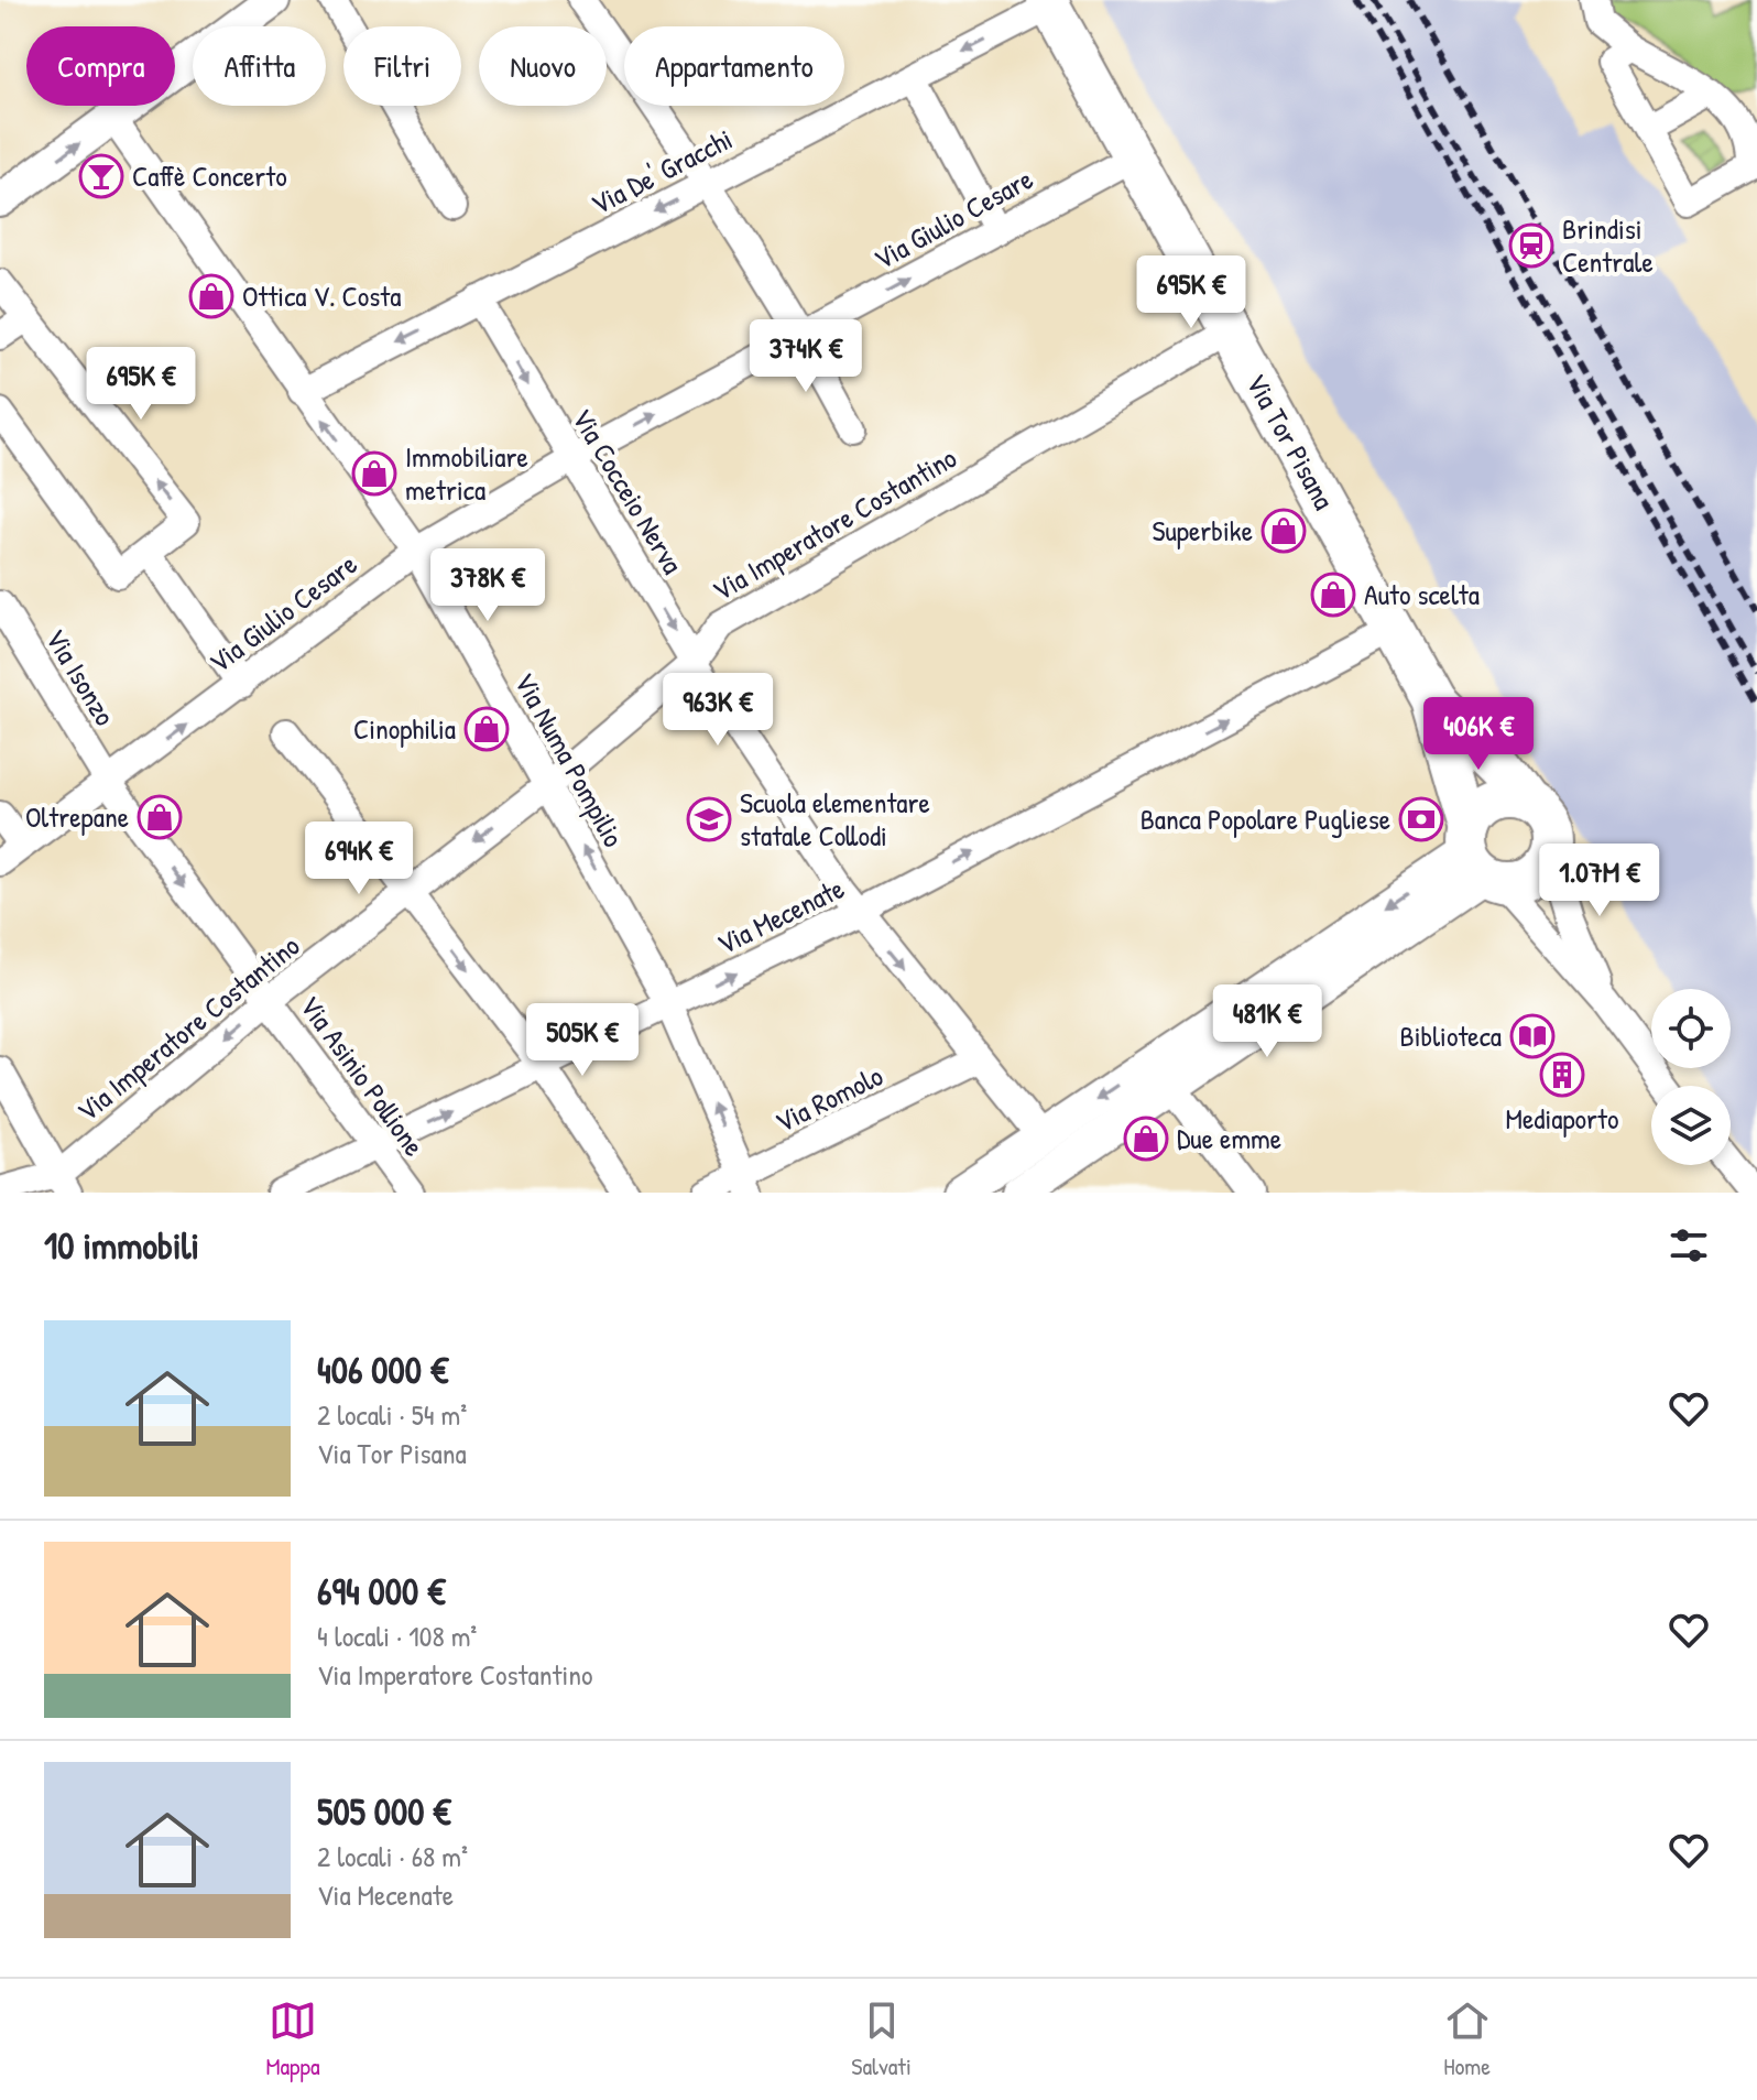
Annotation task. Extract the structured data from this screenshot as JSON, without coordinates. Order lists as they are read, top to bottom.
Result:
{
  "streets": {
    "main road": ["Via Tor Pisana"],
    "street": [
      "Via De' Gracchi",
      "Via Giulio Cesare",
      "Via Cocceio Nerva",
      "Via Imperatore Costantino",
      "Via Isonzo",
      "Via Numa Pompilio",
      "Via Mecenate",
      "Via Asinio Pollione",
      "Via Romolo"
    ]
  },
  "crossings": [
    ["Via De' Gracchi", "Via Tor Pisana"],
    ["Via De' Gracchi", "Via Cocceio Nerva"],
    ["Via De' Gracchi", "Via Numa Pompilio"],
    ["Via Giulio Cesare", "Via Tor Pisana"],
    ["Via Giulio Cesare", "Via Cocceio Nerva"],
    ["Via Giulio Cesare", "Via Isonzo"],
    ["Via Giulio Cesare", "Via Numa Pompilio"],
    ["Via Giulio Cesare", "Via Asinio Pollione"],
    ["Via Tor Pisana", "Via Imperatore Costantino"],
    ["Via Tor Pisana", "Via Mecenate"],
    ["Via Cocceio Nerva", "Via Imperatore Costantino"],
    ["Via Cocceio Nerva", "Via Mecenate"],
    ["Via Cocceio Nerva", "Via Romolo"],
    ["Via Imperatore Costantino", "Via Numa Pompilio"],
    ["Via Imperatore Costantino", "Via Asinio Pollione"],
    ["Via Isonzo", "Via Asinio Pollione"],
    ["Via Numa Pompilio", "Via Mecenate"],
    ["Via Numa Pompilio", "Via Romolo"],
    ["Via Mecenate", "Via Asinio Pollione"]
  ],
  "one_way": [
    "Via De' Gracchi",
    "Via Giulio Cesare",
    "Via Cocceio Nerva",
    "Via Mecenate"
  ],
  "places": {
    "bar": ["Caffè Concerto"],
    "station": ["Brindisi Centrale"],
    "shop": [
      "Ottica V. Costa",
      "Immobiliare metrica",
      "Superbike",
      "Auto scelta",
      "Cinophilia",
      "Oltrepane",
      "Due emme"
    ],
    "school or university": ["Scuola elementare statale Collodi"],
    "bank": ["Banca Popolare Pugliese"],
    "library": ["Biblioteca"],
    "building": ["Mediaporto"]
  },
  "page": {
    "chip": [
      "Compra",
      "Affitta",
      "Filtri",
      "Nuovo",
      "Appartamento"
    ],
    "price": [
      "695K €",
      "374K €",
      "695K €",
      "378K €",
      "963K €",
      "406K €",
      "694K €",
      "1.07M €",
      "481K €",
      "505K €"
    ],
    "heading": "10 immobili",
    "list": [
      {
        "name": "406 000 €",
        "note": "2 locali · 54 m² · Via Tor Pisana"
      },
      {
        "name": "694 000 €",
        "note": "4 locali · 108 m² · Via Imperatore Costantino"
      },
      {
        "name": "505 000 €",
        "note": "2 locali · 68 m² · Via Mecenate"
      }
    ],
    "tabs": ["Mappa", "Salvati", "Home"]
  }
}
